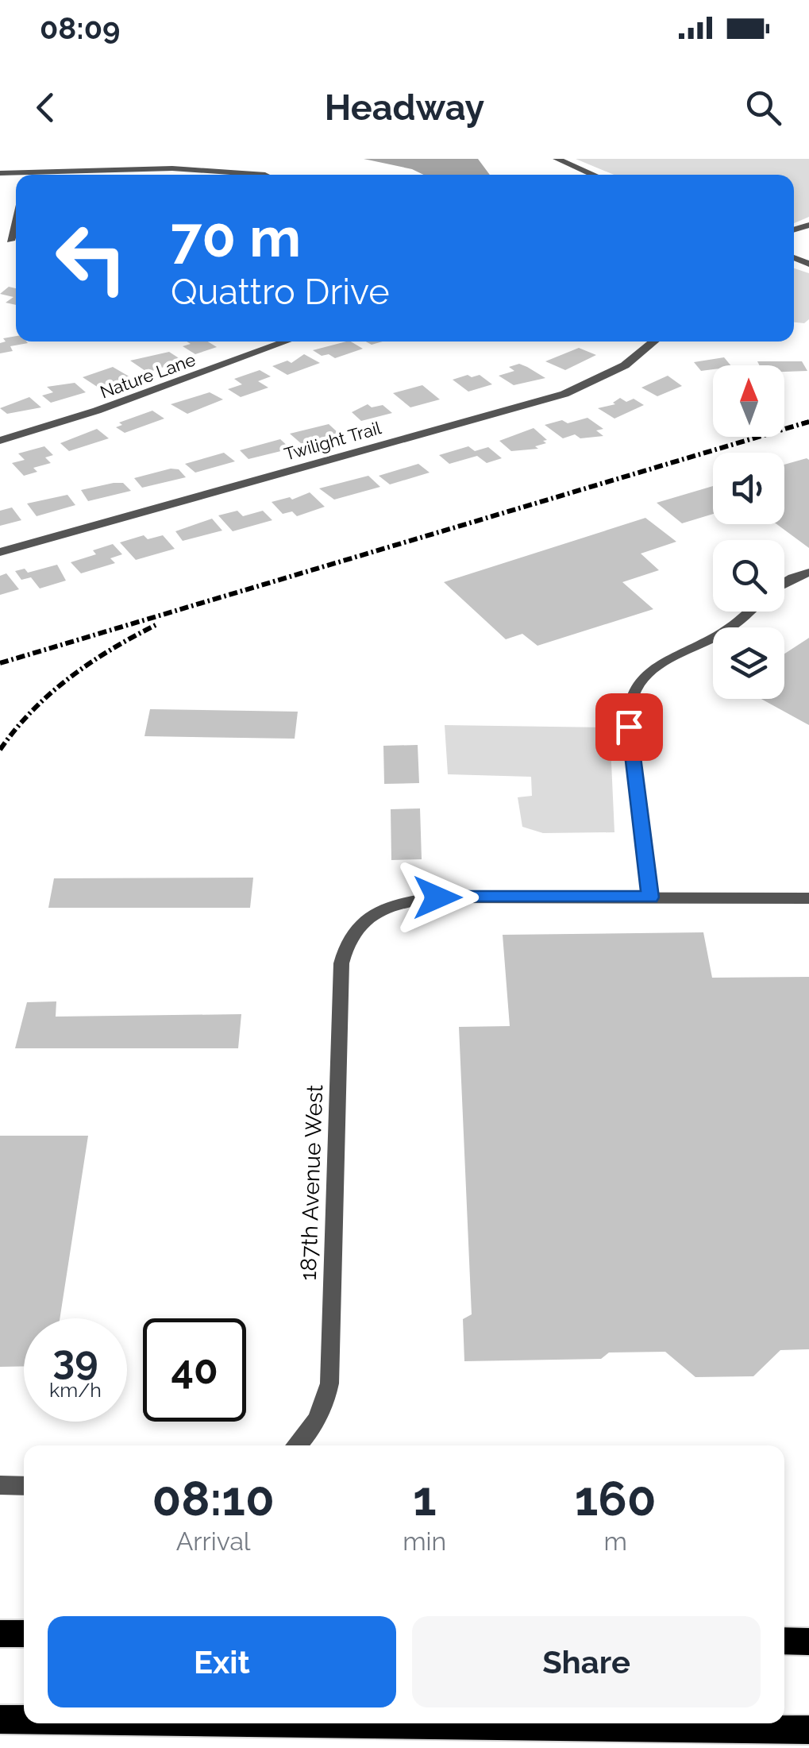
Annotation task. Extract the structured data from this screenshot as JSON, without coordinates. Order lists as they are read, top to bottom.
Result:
{
  "streets": {
    "street": ["Nature Lane", "Twilight Trail", "187th Avenue West"]
  },
  "north": "top",
  "page": {
    "status": "08:09",
    "header": "Headway",
    "turn": ["70 m", "Quattro Drive"],
    "speed": "39 km/h",
    "limit": "40",
    "eta": [
      "08:10",
      "Arrival",
      "1",
      "min",
      "160",
      "m"
    ],
    "buttons": ["Exit", "Share"]
  }
}
